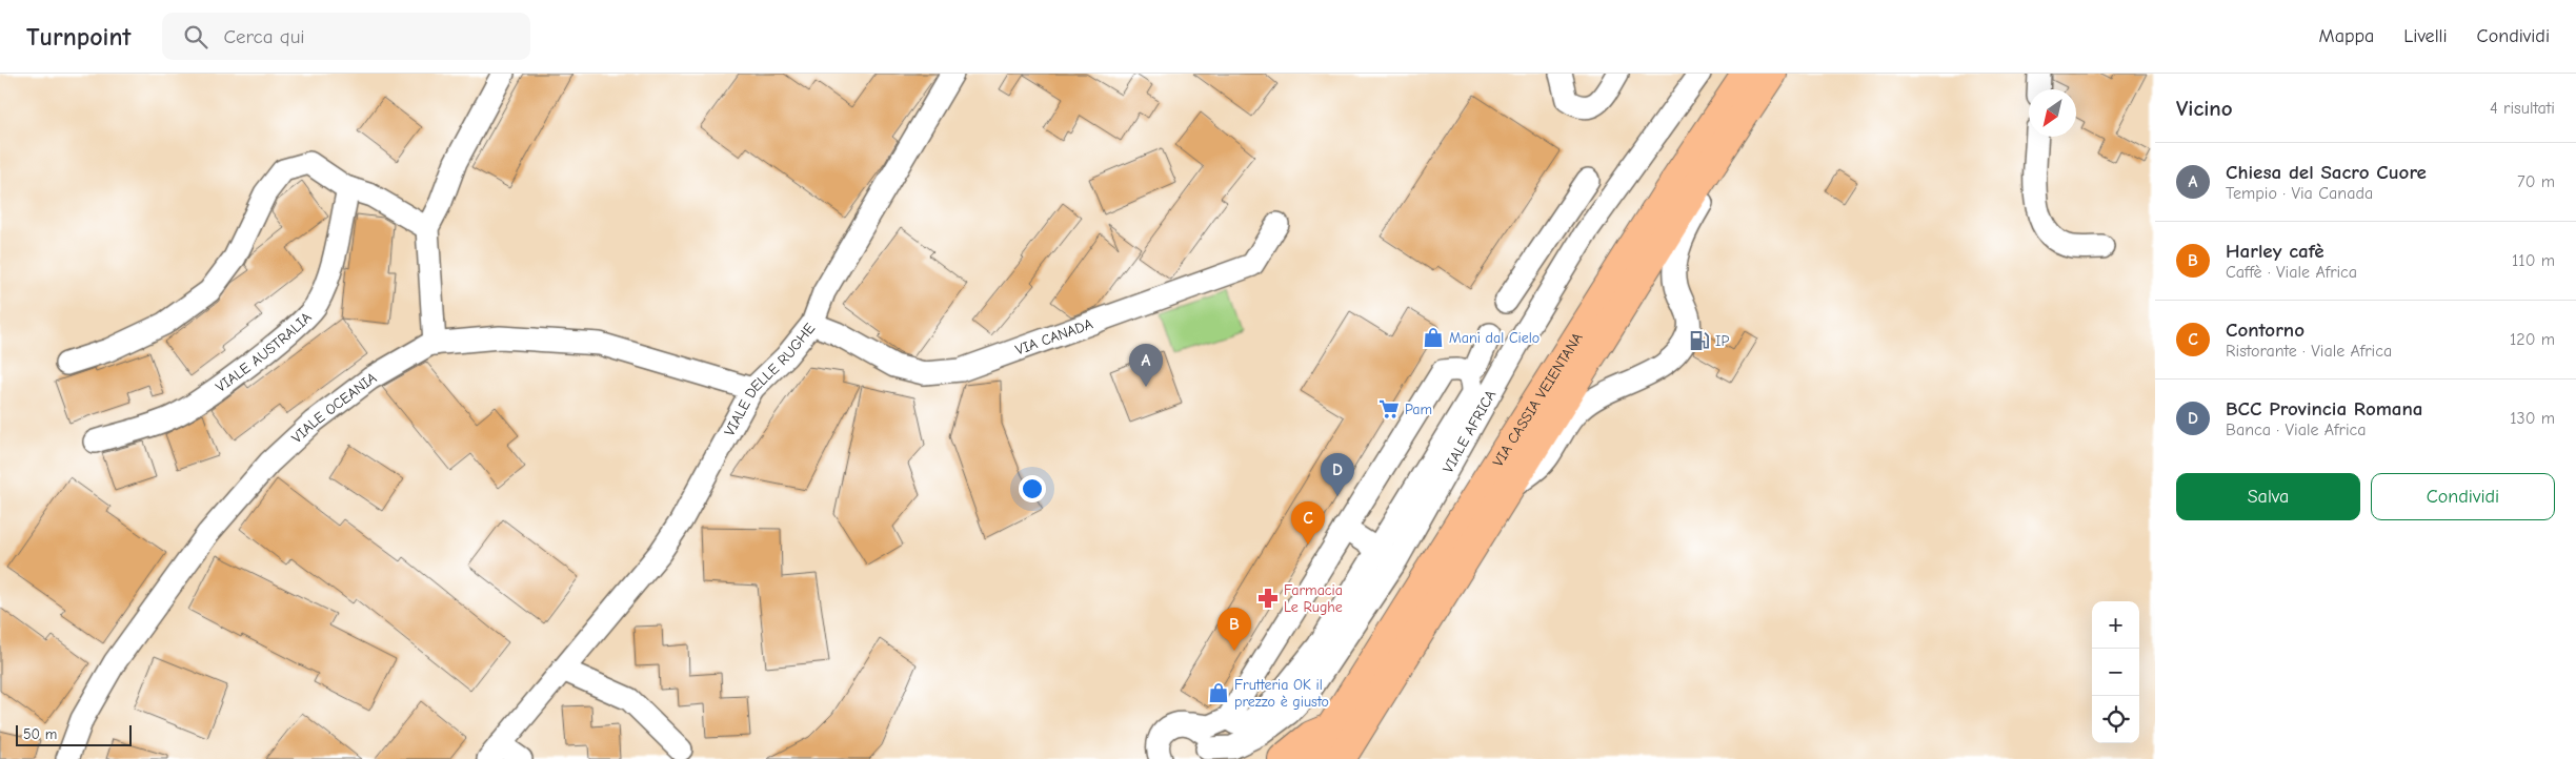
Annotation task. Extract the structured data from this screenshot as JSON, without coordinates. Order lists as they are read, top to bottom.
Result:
{
  "streets": {
    "highway": ["VIA CASSIA VEIENTANA"],
    "street": [
      "VIA CANADA",
      "VIALE AUSTRALIA",
      "VIALE DELLE RUGHE",
      "VIALE OCEANIA",
      "VIALE AFRICA"
    ]
  },
  "crossings": [
    ["VIA CANADA", "VIALE DELLE RUGHE"],
    ["VIALE DELLE RUGHE", "VIALE OCEANIA"]
  ],
  "places": {
    "shop": ["Mani dal Cielo", "Frutteria OK il prezzo è giusto"],
    "fuel station": ["IP"],
    "supermarket": ["Pam"],
    "pharmacy": ["Farmacia Le Rughe"]
  },
  "scale_bar": "50 m",
  "north": "bottom left",
  "page": {
    "header": "Turnpoint",
    "search": "Cerca qui",
    "nav": ["Mappa", "Livelli", "Condividi"],
    "heading": ["Vicino", "4 risultati"],
    "list": [
      {
        "mark": "A",
        "name": "Chiesa del Sacro Cuore",
        "note": "Tempio · Via Canada",
        "value": "70 m"
      },
      {
        "mark": "B",
        "name": "Harley cafè",
        "note": "Caffè · Viale Africa",
        "value": "110 m"
      },
      {
        "mark": "C",
        "name": "Contorno",
        "note": "Ristorante · Viale Africa",
        "value": "120 m"
      },
      {
        "mark": "D",
        "name": "BCC Provincia Romana",
        "note": "Banca · Viale Africa",
        "value": "130 m"
      }
    ],
    "pins": [
      "A",
      "D",
      "C",
      "B"
    ],
    "buttons": ["Salva", "Condividi"],
    "map_buttons": ["+", "−"],
    "scale": "50 m"
  }
}
